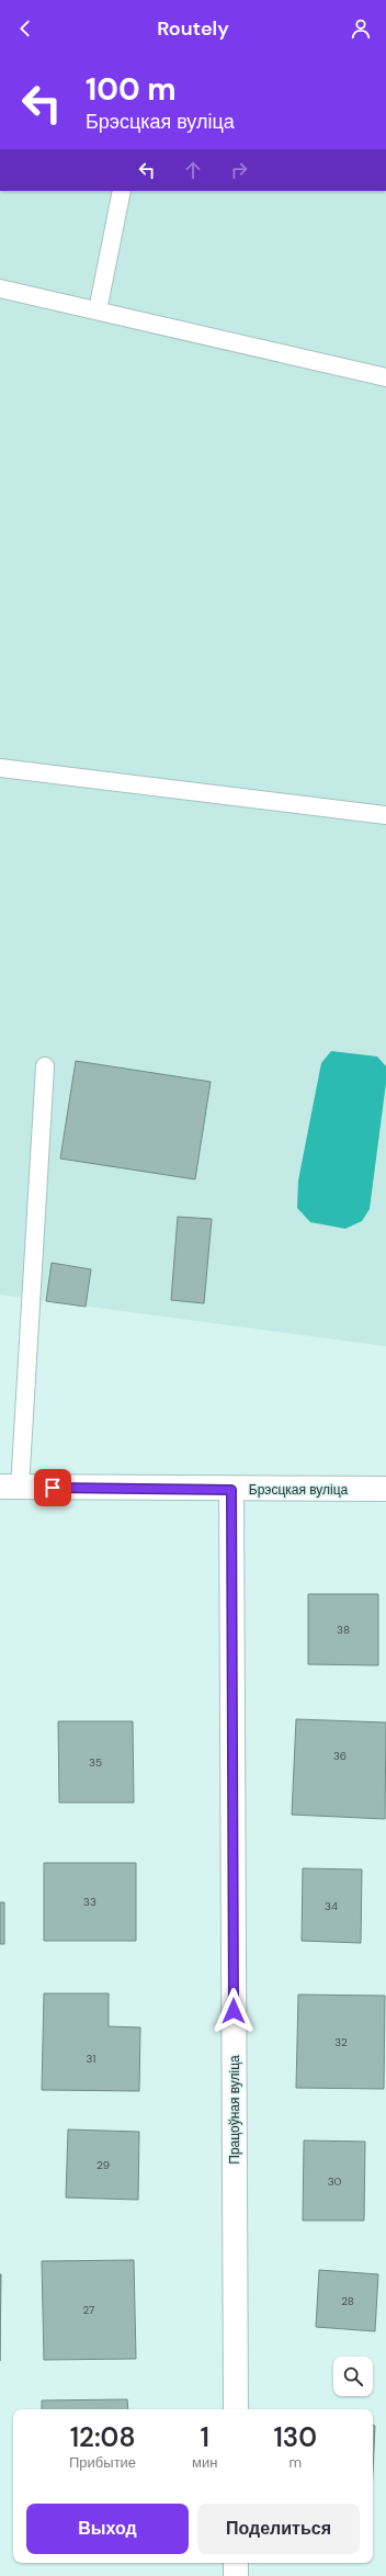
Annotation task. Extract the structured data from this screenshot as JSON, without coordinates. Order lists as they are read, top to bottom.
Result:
{
  "streets": {
    "street": ["Брэсцкая вуліца", "Працоўная вуліца"]
  },
  "crossings": [
    ["Брэсцкая вуліца", "Працоўная вуліца"]
  ],
  "house_numbers": [
    "38",
    "36",
    "35",
    "33",
    "34",
    "32",
    "31",
    "29",
    "30",
    "28",
    "27"
  ],
  "page": {
    "header": "Routely",
    "turn": ["100 m", "Брэсцкая вуліца"],
    "eta": [
      "12:08",
      "Прибытие",
      "1",
      "мин",
      "130",
      "m"
    ],
    "buttons": ["Выход", "Поделиться"]
  }
}
